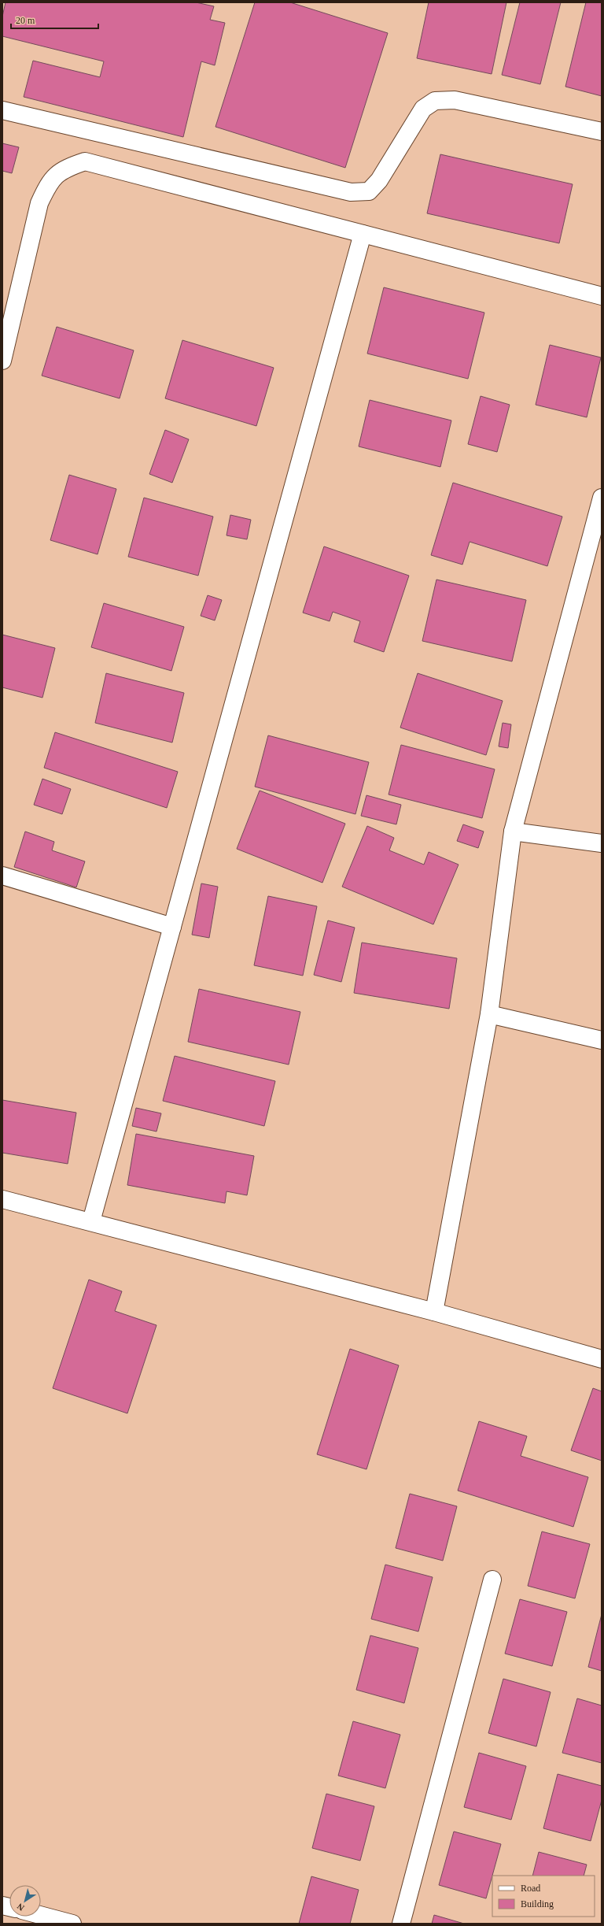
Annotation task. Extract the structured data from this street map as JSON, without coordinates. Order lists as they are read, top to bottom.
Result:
{
  "legend": ["Road", "Building"],
  "scale_bar": "20 m",
  "north": "bottom left"
}
